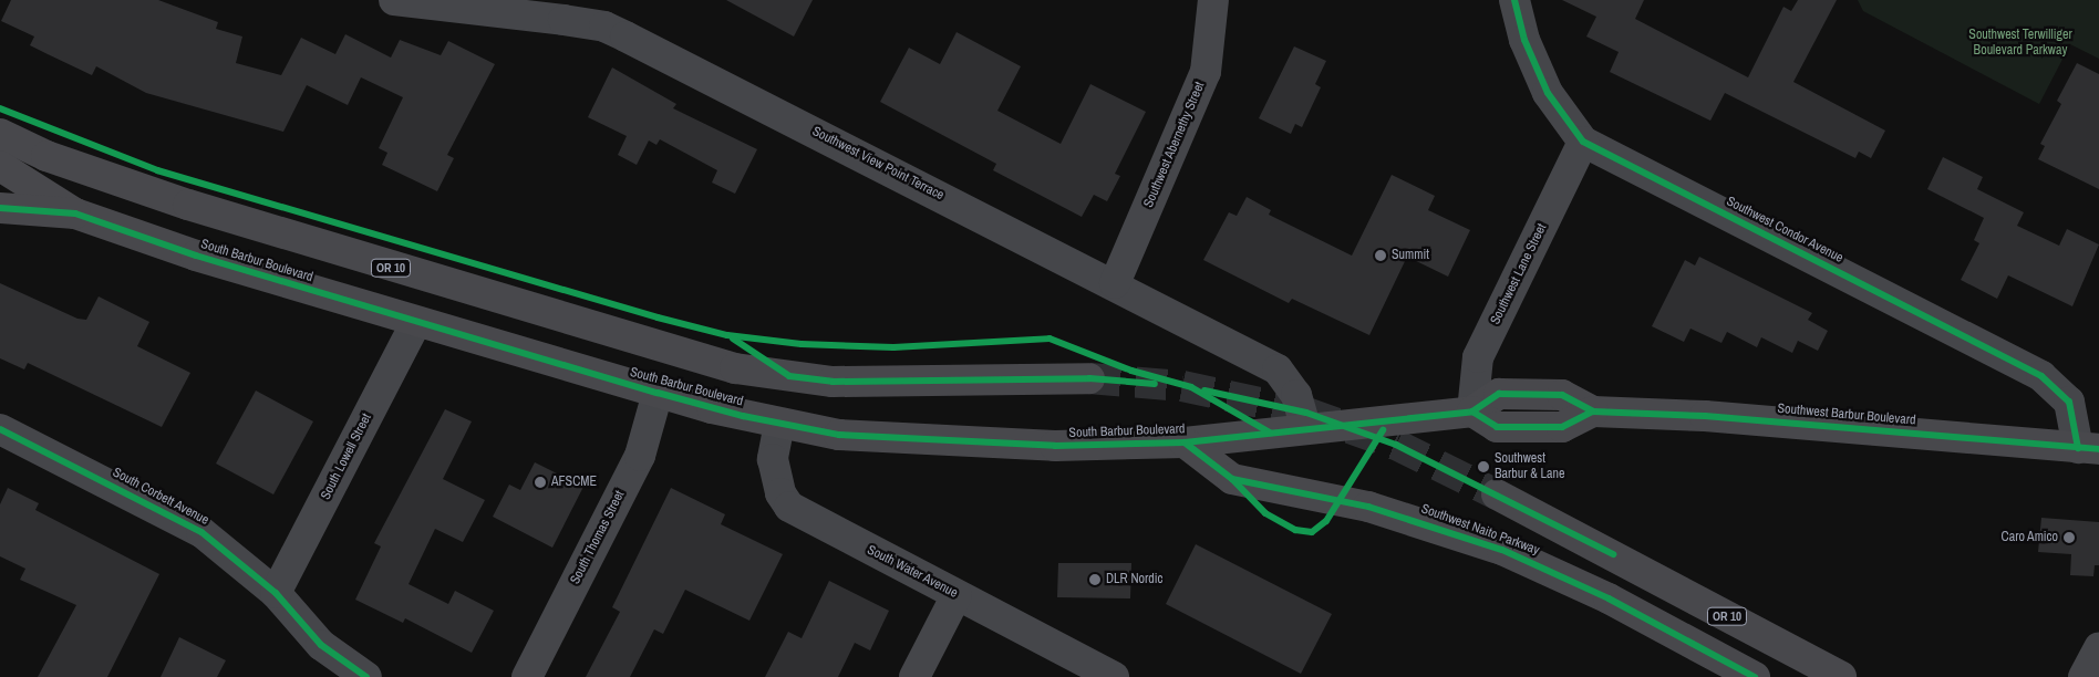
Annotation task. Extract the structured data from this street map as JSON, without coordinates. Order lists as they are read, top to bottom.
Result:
{
  "streets": {
    "main road": [
      "South Barbur Boulevard",
      "OR 10",
      "Southwest Barbur Boulevard",
      "Southwest Naito Parkway"
    ],
    "street": [
      "Southwest Abernethy Street",
      "Southwest View Point Terrace",
      "Southwest Condor Avenue",
      "Southwest Lane Street",
      "South Lowell Street",
      "South Corbett Avenue",
      "South Thomas Street",
      "South Water Avenue"
    ]
  },
  "crossings": [
    ["Southwest Abernethy Street", "Southwest View Point Terrace"],
    ["Southwest View Point Terrace", "South Barbur Boulevard"],
    ["Southwest Condor Avenue", "Southwest Lane Street"],
    ["Southwest Condor Avenue", "Southwest Barbur Boulevard"],
    ["South Barbur Boulevard", "Southwest Lane Street"],
    ["South Barbur Boulevard", "Southwest Barbur Boulevard"],
    ["South Barbur Boulevard", "South Lowell Street"],
    ["South Barbur Boulevard", "Southwest Naito Parkway"],
    ["South Barbur Boulevard", "South Thomas Street"],
    ["South Barbur Boulevard", "South Water Avenue"],
    ["Southwest Lane Street", "Southwest Barbur Boulevard"],
    ["South Lowell Street", "South Corbett Avenue"]
  ],
  "parks": ["Southwest Terwilliger Boulevard Parkway"],
  "places": [
    "Summit",
    "Southwest Barbur & Lane",
    "AFSCME",
    "Caro Amico",
    "DLR Nordic"
  ]
}
